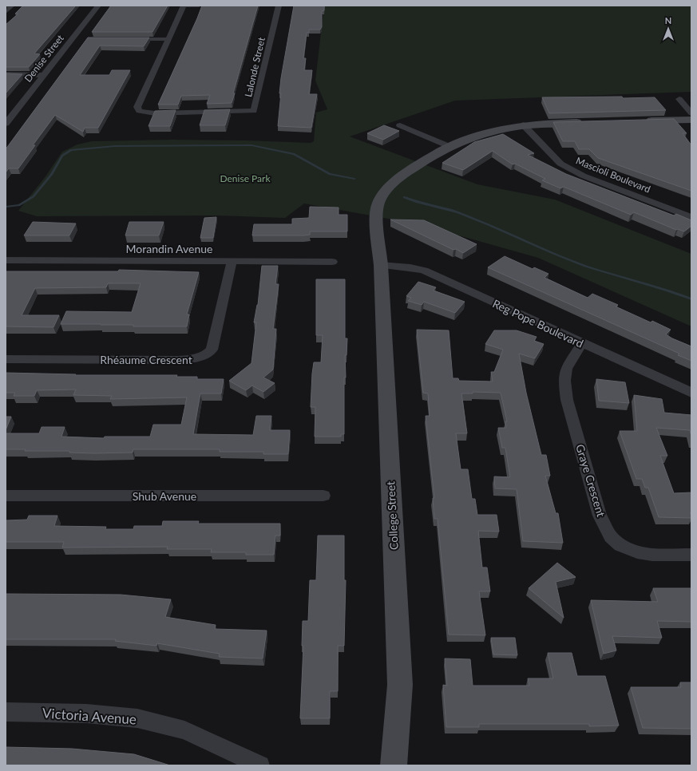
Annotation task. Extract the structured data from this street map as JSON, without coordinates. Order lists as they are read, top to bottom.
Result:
{
  "streets": {
    "street": [
      "Denise Street",
      "Lalonde Street",
      "Mascioli Boulevard",
      "Morandin Avenue",
      "Reg Pope Boulevard",
      "Rhéaume Crescent",
      "Graye Crescent",
      "Shub Avenue",
      "College Street",
      "Victoria Avenue"
    ]
  },
  "crossings": [
    ["Mascioli Boulevard", "College Street"],
    ["Morandin Avenue", "Rhéaume Crescent"],
    ["Reg Pope Boulevard", "Graye Crescent"],
    ["Reg Pope Boulevard", "College Street"]
  ],
  "parks": ["Denise Park"],
  "north": "top"
}
